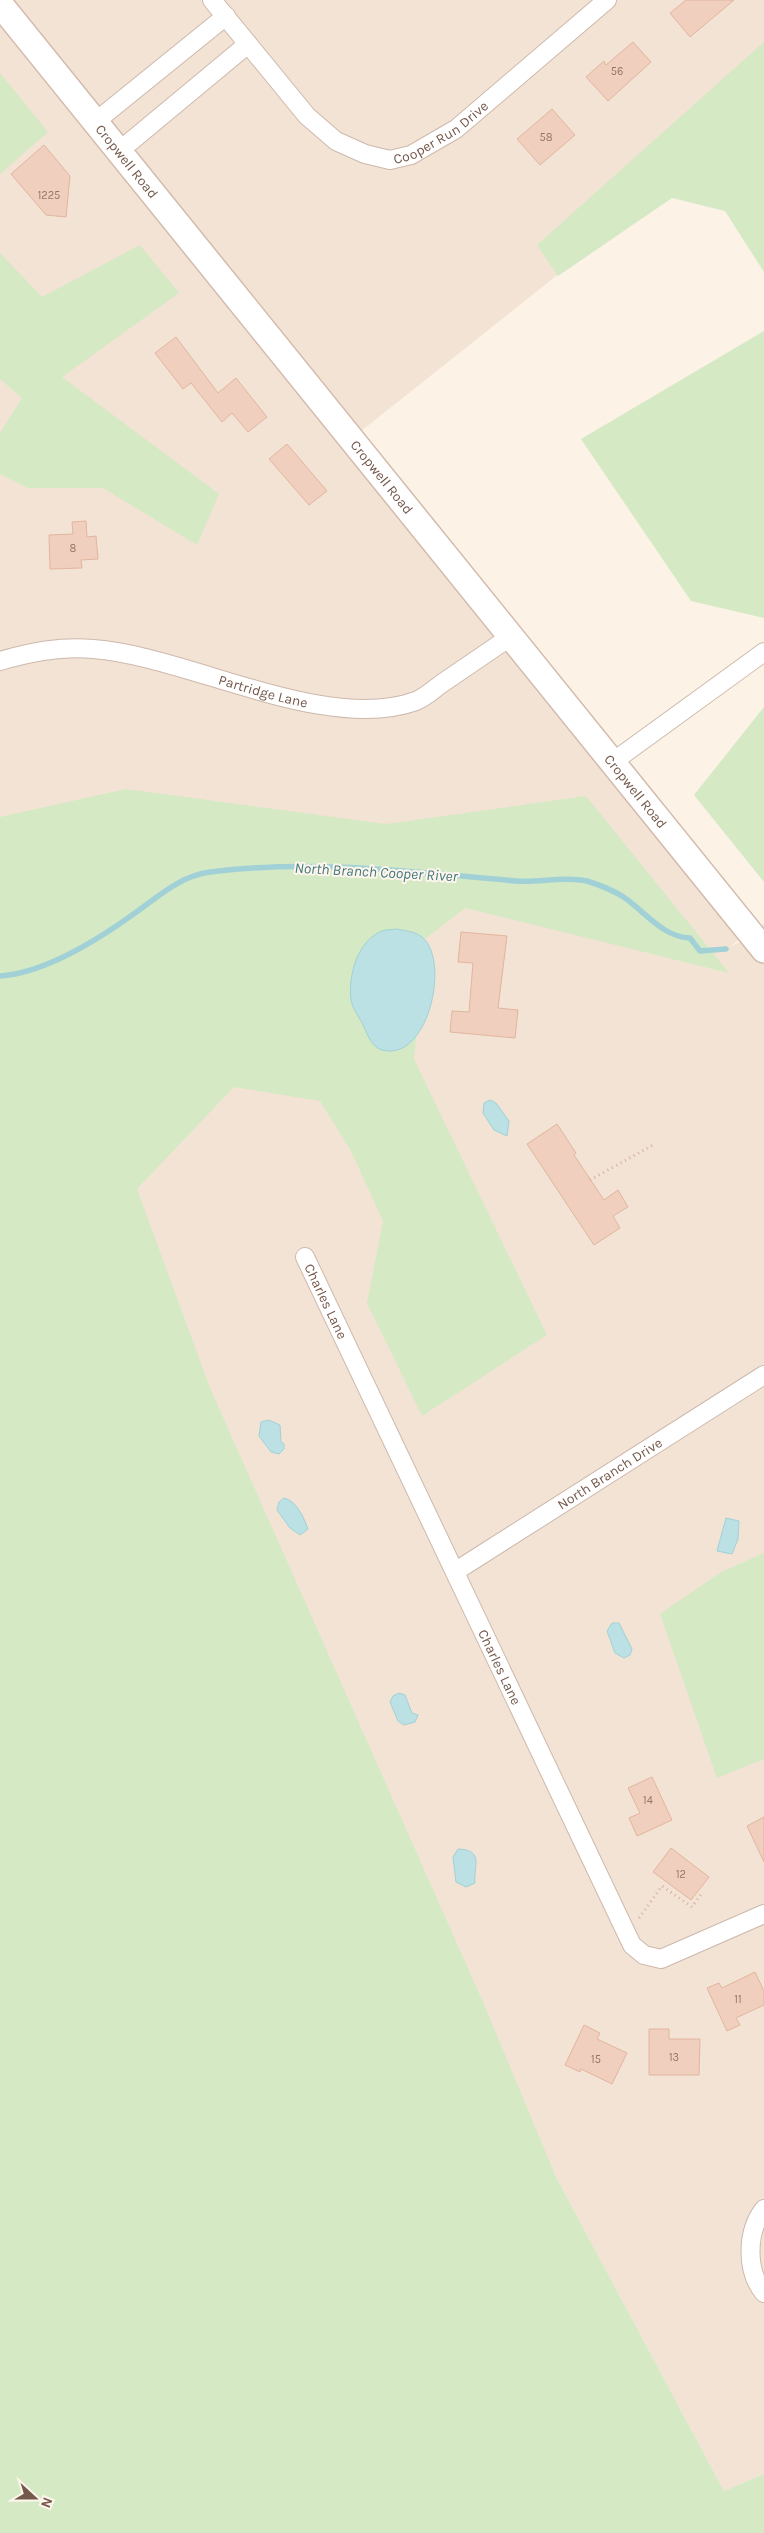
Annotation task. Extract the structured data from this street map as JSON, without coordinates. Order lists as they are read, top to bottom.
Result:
{
  "streets": {
    "street": [
      "Cooper Run Drive",
      "Cropwell Road",
      "Partridge Lane",
      "Charles Lane",
      "North Branch Drive"
    ]
  },
  "crossings": [
    ["Cropwell Road", "Partridge Lane"],
    ["Charles Lane", "North Branch Drive"]
  ],
  "water": ["North Branch Cooper River"],
  "house_numbers": [
    "56",
    "58",
    "1225",
    "8",
    "14",
    "12",
    "11",
    "13",
    "15"
  ],
  "north": "right"
}
